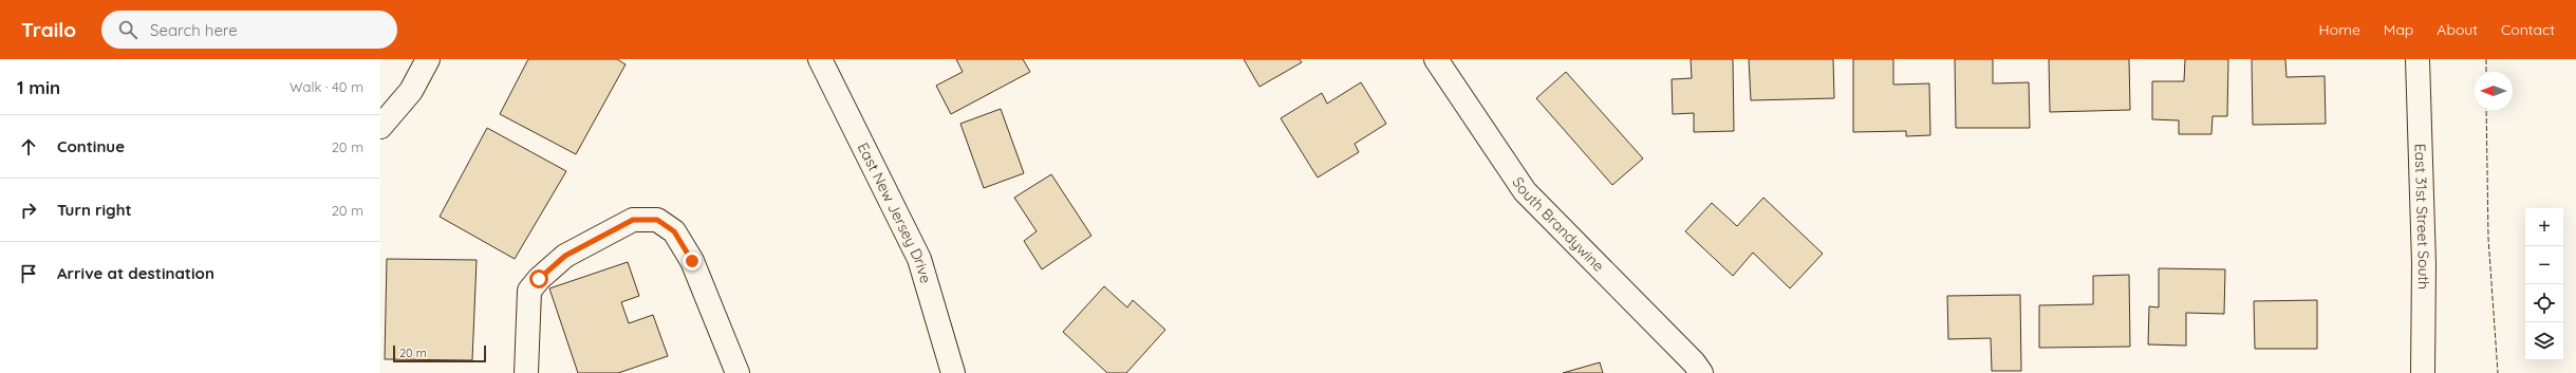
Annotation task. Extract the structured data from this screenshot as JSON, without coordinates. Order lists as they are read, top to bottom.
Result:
{
  "streets": {
    "street": ["East New Jersey Drive", "East 31st Street South", "South Brandywine"]
  },
  "scale_bar": "20 m",
  "north": "left",
  "page": {
    "header": "Trailo",
    "search": "Search here",
    "nav": [
      "Home",
      "Map",
      "About",
      "Contact"
    ],
    "heading": ["1 min", "Walk · 40 m"],
    "list": [
      ["Continue", "20 m"],
      ["Turn right", "20 m"],
      "Arrive at destination"
    ],
    "map_buttons": ["+", "−"],
    "scale": "20 m"
  }
}
